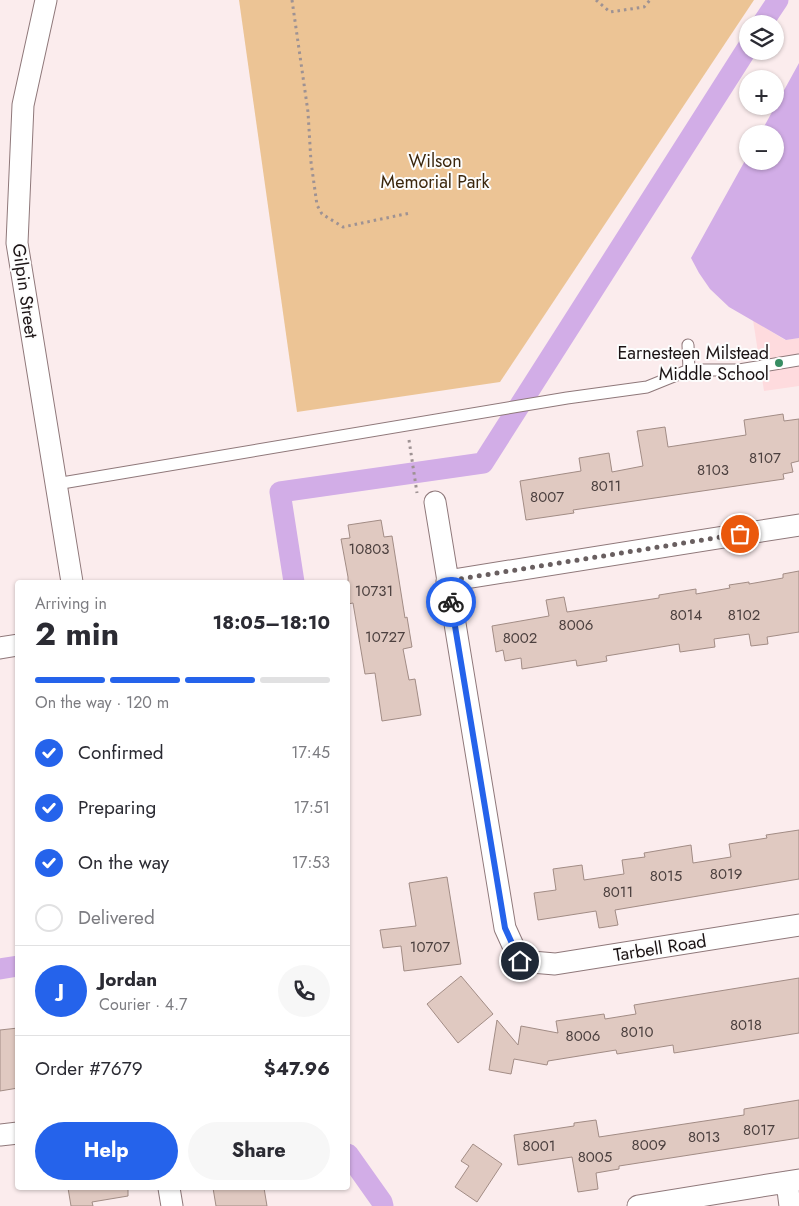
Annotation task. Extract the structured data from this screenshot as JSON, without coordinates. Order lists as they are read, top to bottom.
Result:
{
  "streets": {
    "street": ["Gilpin Street", "Tarbell Road"]
  },
  "parks": ["Wilson Memorial Park"],
  "places": ["Earnesteen Milstead Middle School"],
  "house_numbers": [
    "8107",
    "8103",
    "8011",
    "8007",
    "10803",
    "10731",
    "8014",
    "8102",
    "8006",
    "10727",
    "8002",
    "8019",
    "8015",
    "8011",
    "10707",
    "8018",
    "8010",
    "8006",
    "8017",
    "8013",
    "8009",
    "8001",
    "8005"
  ],
  "page": {
    "map_buttons": ["+", "−"],
    "heading": ["2 min", "Arriving in", "18:05–18:10"],
    "panel": [
      "Jordan",
      "Courier · 4.7",
      "Order #7679",
      "$47.96"
    ],
    "bar": "On the way · 120 m",
    "list": [
      ["Confirmed", "17:45"],
      ["Preparing", "17:51"],
      ["On the way", "17:53"],
      "Delivered"
    ],
    "round": "J",
    "buttons": ["Help", "Share"]
  }
}
